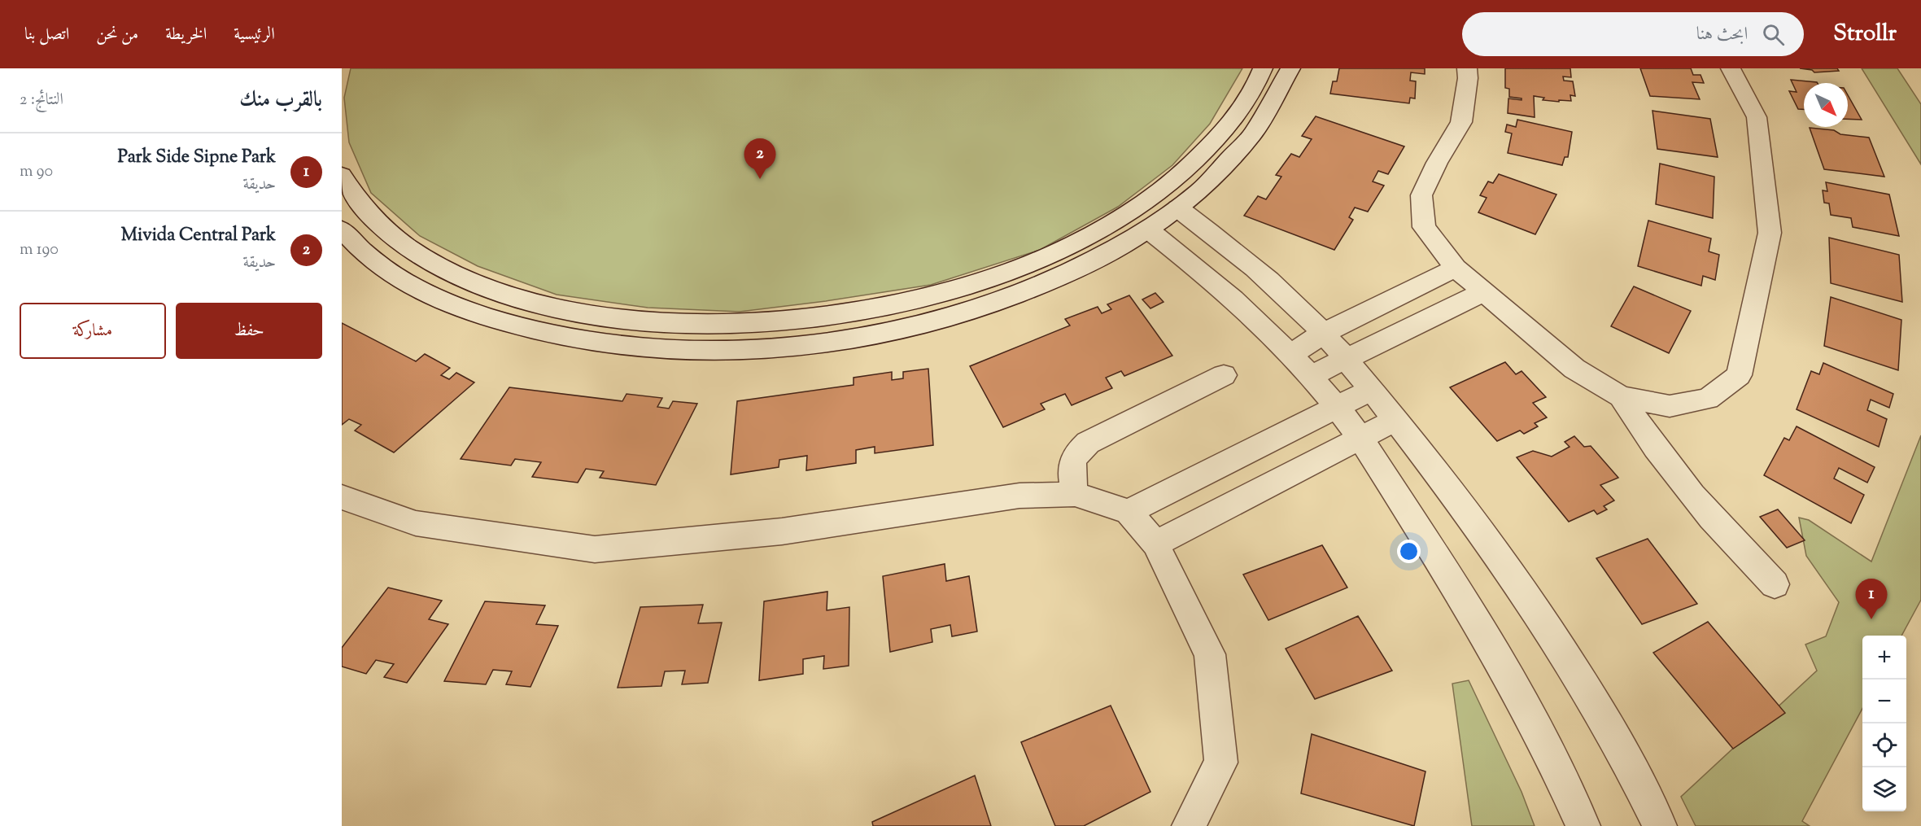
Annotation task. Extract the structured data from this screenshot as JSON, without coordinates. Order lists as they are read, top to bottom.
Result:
{
  "north": "bottom right",
  "page": {
    "header": "Strollr",
    "search": "ابحث هنا",
    "nav": [
      "الرئيسية",
      "الخريطة",
      "من نحن",
      "اتصل بنا"
    ],
    "heading": ["بالقرب منك", "النتائج: 2"],
    "list": [
      {
        "mark": "1",
        "name": "Park Side Sipne Park",
        "note": "حديقة",
        "value": "90 m"
      },
      {
        "mark": "2",
        "name": "Mivida Central Park",
        "note": "حديقة",
        "value": "190 m"
      }
    ],
    "pins": ["2", "1"],
    "buttons": ["حفظ", "مشاركة"],
    "map_buttons": ["+", "−"]
  }
}
